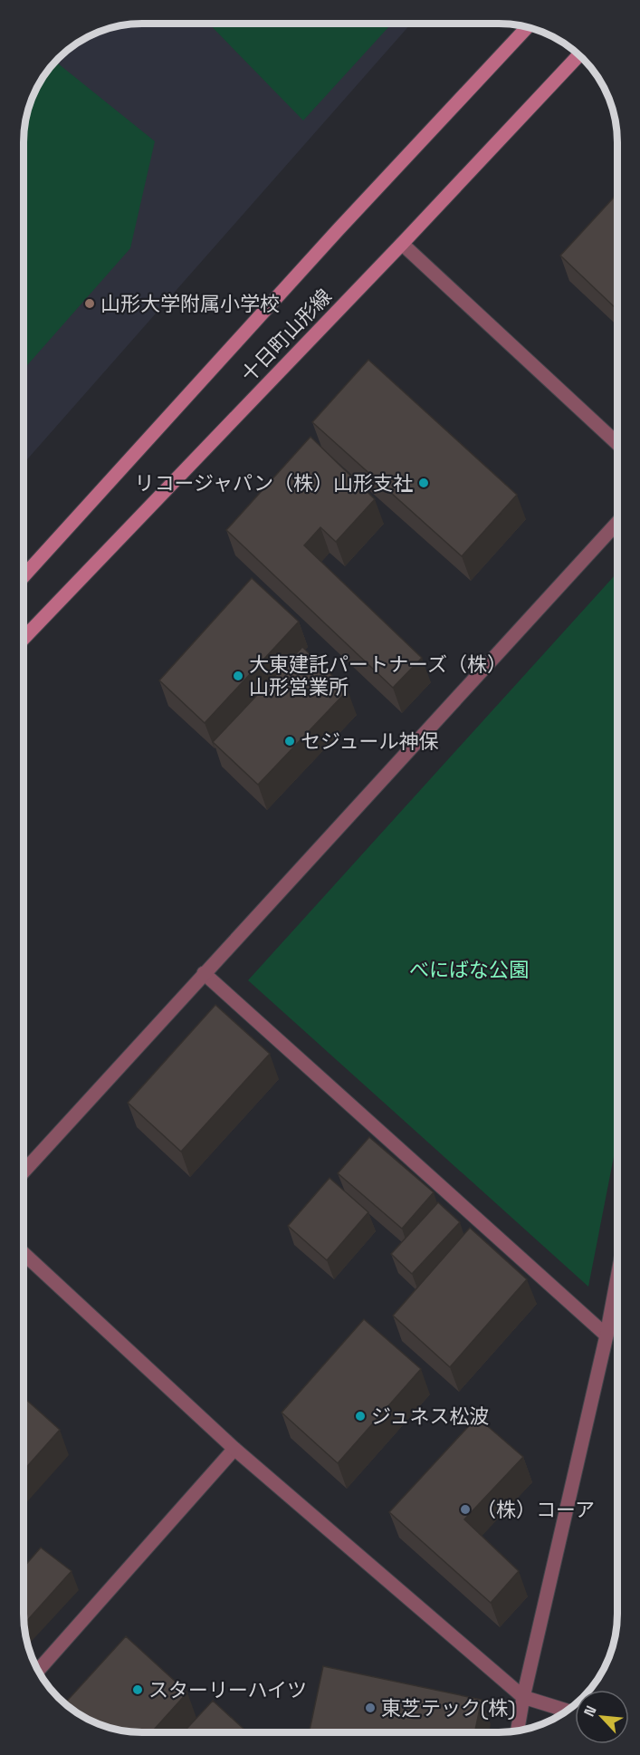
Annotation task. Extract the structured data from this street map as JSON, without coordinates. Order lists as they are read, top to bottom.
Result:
{
  "streets": {
    "main road": ["十日町山形線"]
  },
  "parks": ["べにばな公園"],
  "places": [
    "山形大学附属小学校",
    "リコージャパン（株）山形支社",
    "大東建託パートナーズ（株） 山形営業所",
    "セジュール神保",
    "ジュネス松波",
    "（株）コーア",
    "スターリーハイツ",
    "東芝テック(株)"
  ],
  "north": "top left"
}
